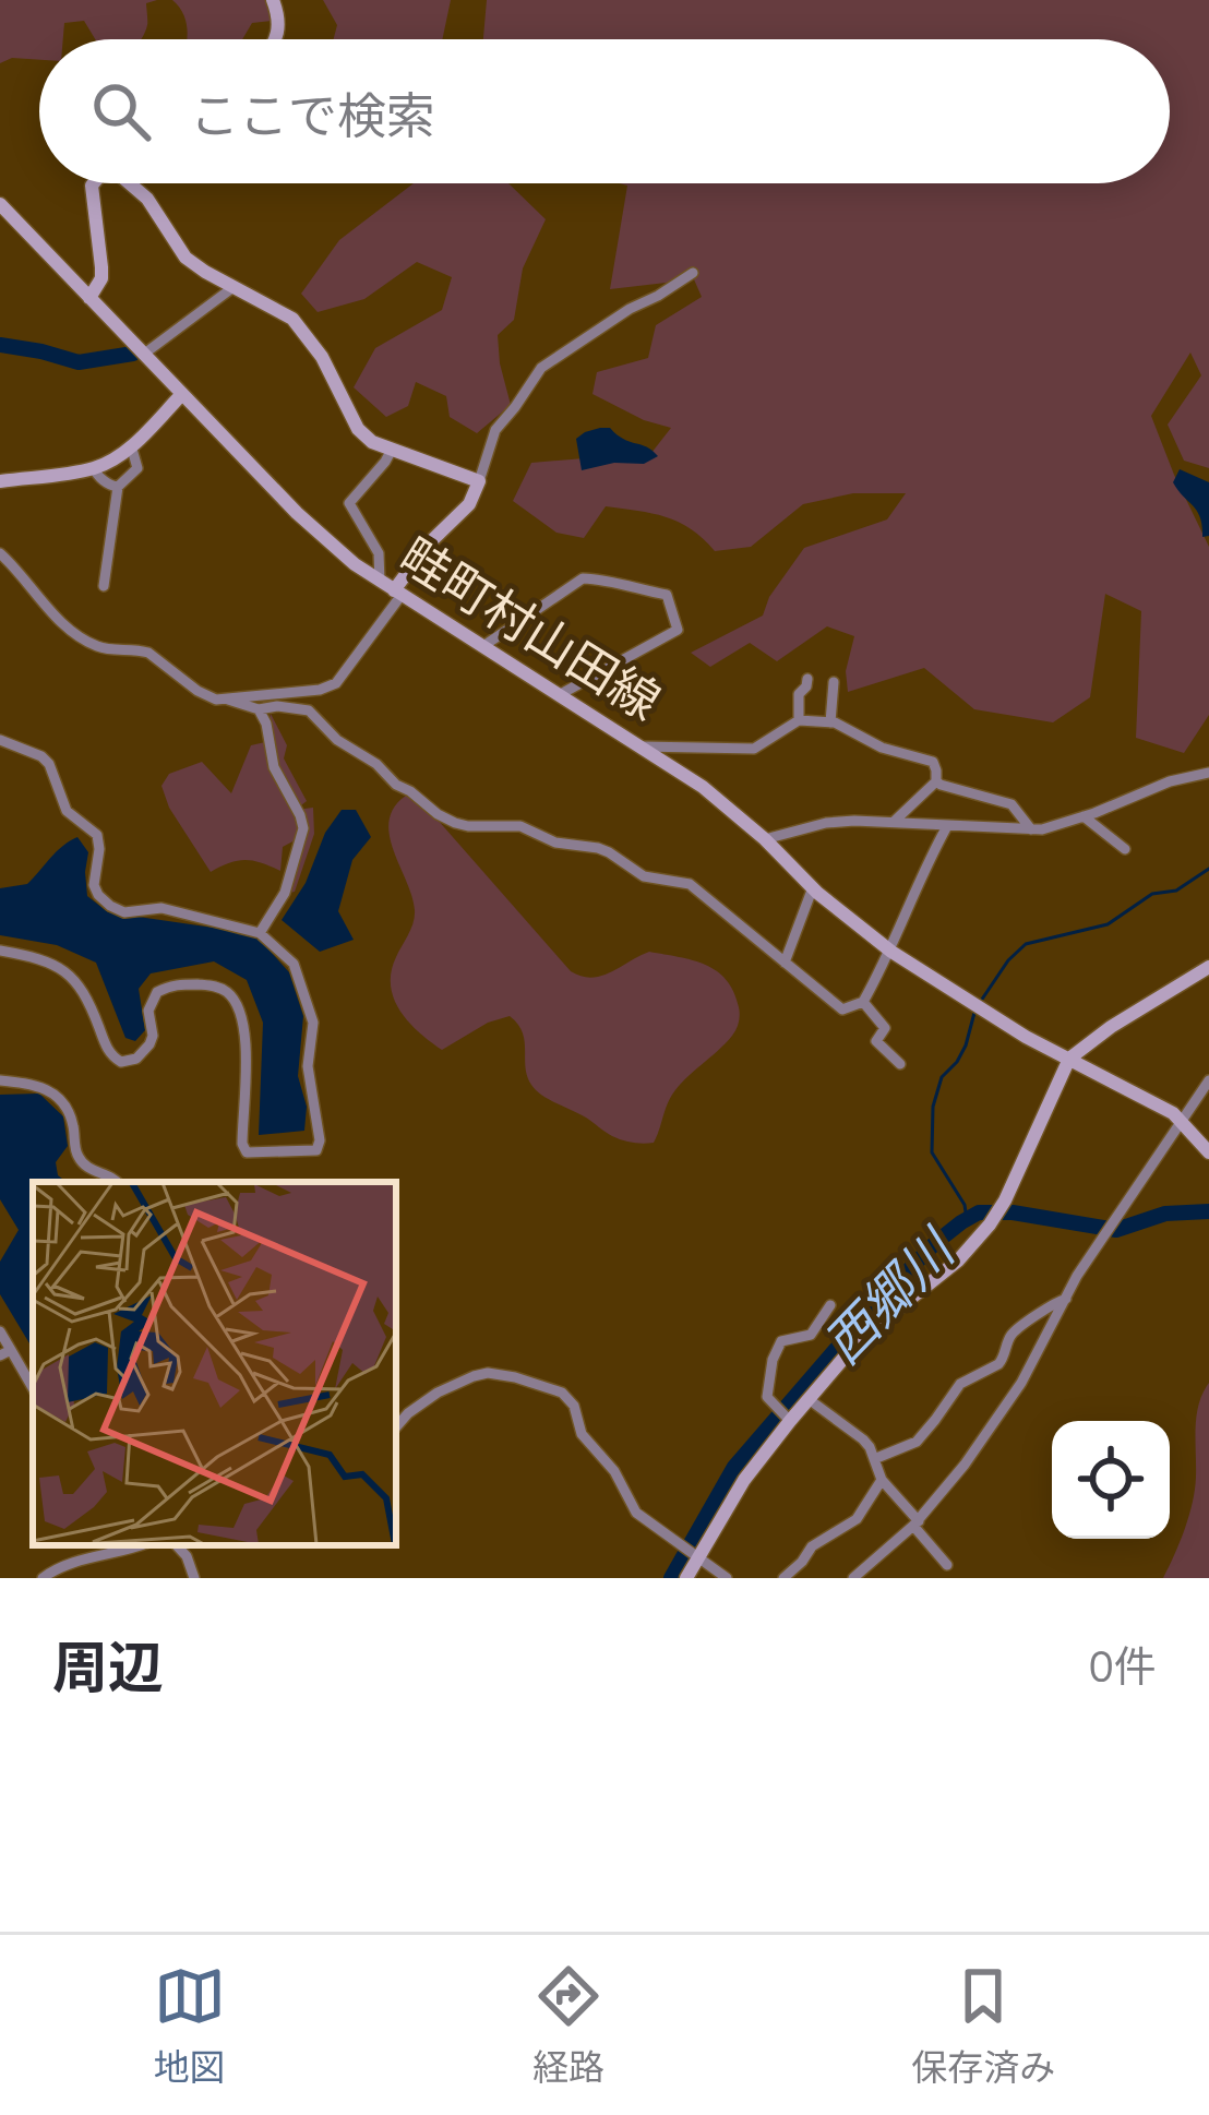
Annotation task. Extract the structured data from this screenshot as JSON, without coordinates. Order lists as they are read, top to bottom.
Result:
{
  "streets": {
    "main road": ["畦町村山田線"]
  },
  "water": ["西郷川"],
  "page": {
    "search": "ここで検索",
    "heading": ["周辺", "0件"],
    "nav": ["地図", "経路", "保存済み"]
  }
}
